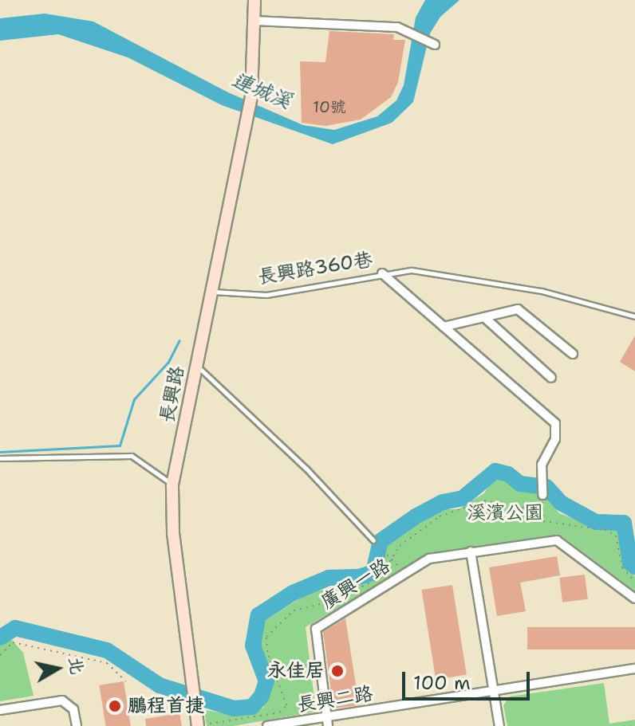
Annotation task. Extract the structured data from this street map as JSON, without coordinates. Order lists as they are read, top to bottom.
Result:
{
  "streets": {
    "main road": ["長興路"],
    "street": ["長興路360巷", "廣興一路", "長興二路"]
  },
  "crossings": [
    ["長興路360巷", "長興路"],
    ["廣興一路", "長興二路"]
  ],
  "water": ["連城溪"],
  "parks": ["溪濱公園"],
  "places": ["永佳居", "鵬程首捷"],
  "house_numbers": ["10號"],
  "scale_bar": "100 m",
  "north": "right"
}
